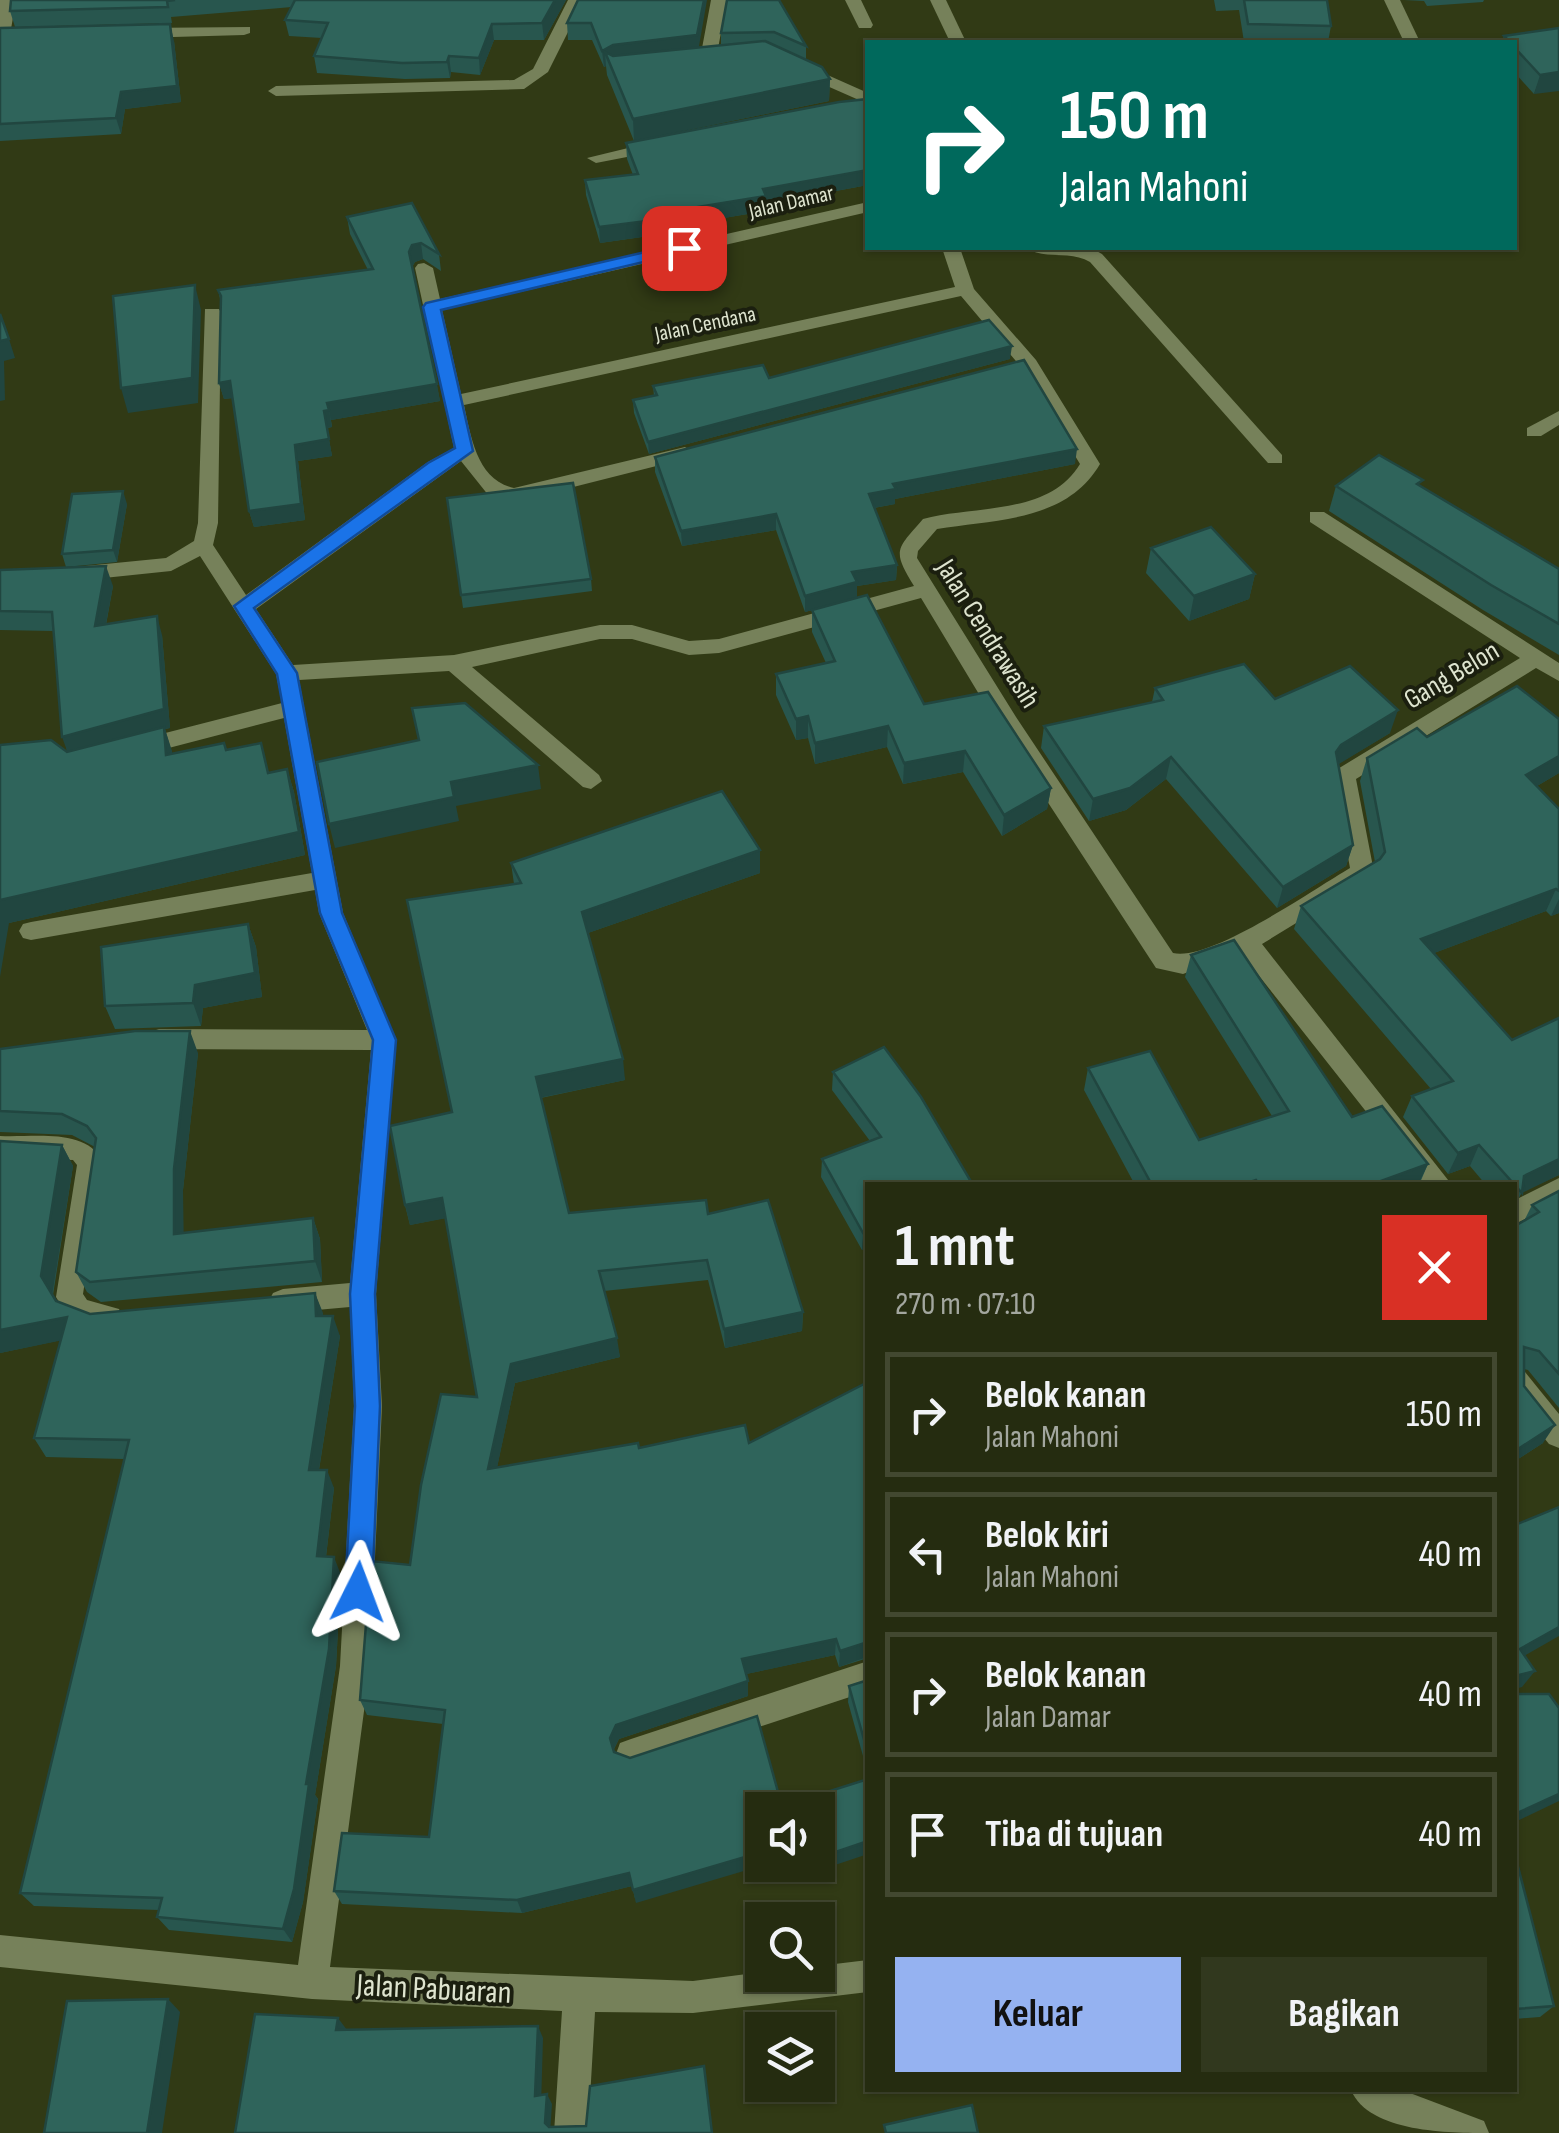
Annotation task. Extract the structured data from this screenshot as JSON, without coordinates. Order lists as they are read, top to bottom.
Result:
{
  "streets": {
    "street": [
      "Jalan Damar",
      "Jalan Cendana",
      "Jalan Cendrawasih",
      "Gang Belon",
      "Jalan Pabuaran"
    ]
  },
  "crossings": [
    ["Jalan Cendana", "Jalan Cendrawasih"],
    ["Jalan Cendrawasih", "Gang Belon"]
  ],
  "page": {
    "turn": ["150 m", "Jalan Mahoni"],
    "heading": ["1 mnt", "270 m · 07:10"],
    "list": [
      {
        "name": "Belok kanan",
        "note": "Jalan Mahoni",
        "value": "150 m"
      },
      {
        "name": "Belok kiri",
        "note": "Jalan Mahoni",
        "value": "40 m"
      },
      {
        "name": "Belok kanan",
        "note": "Jalan Damar",
        "value": "40 m"
      },
      {
        "name": "Tiba di tujuan",
        "value": "40 m"
      }
    ],
    "buttons": ["Keluar", "Bagikan"]
  }
}
